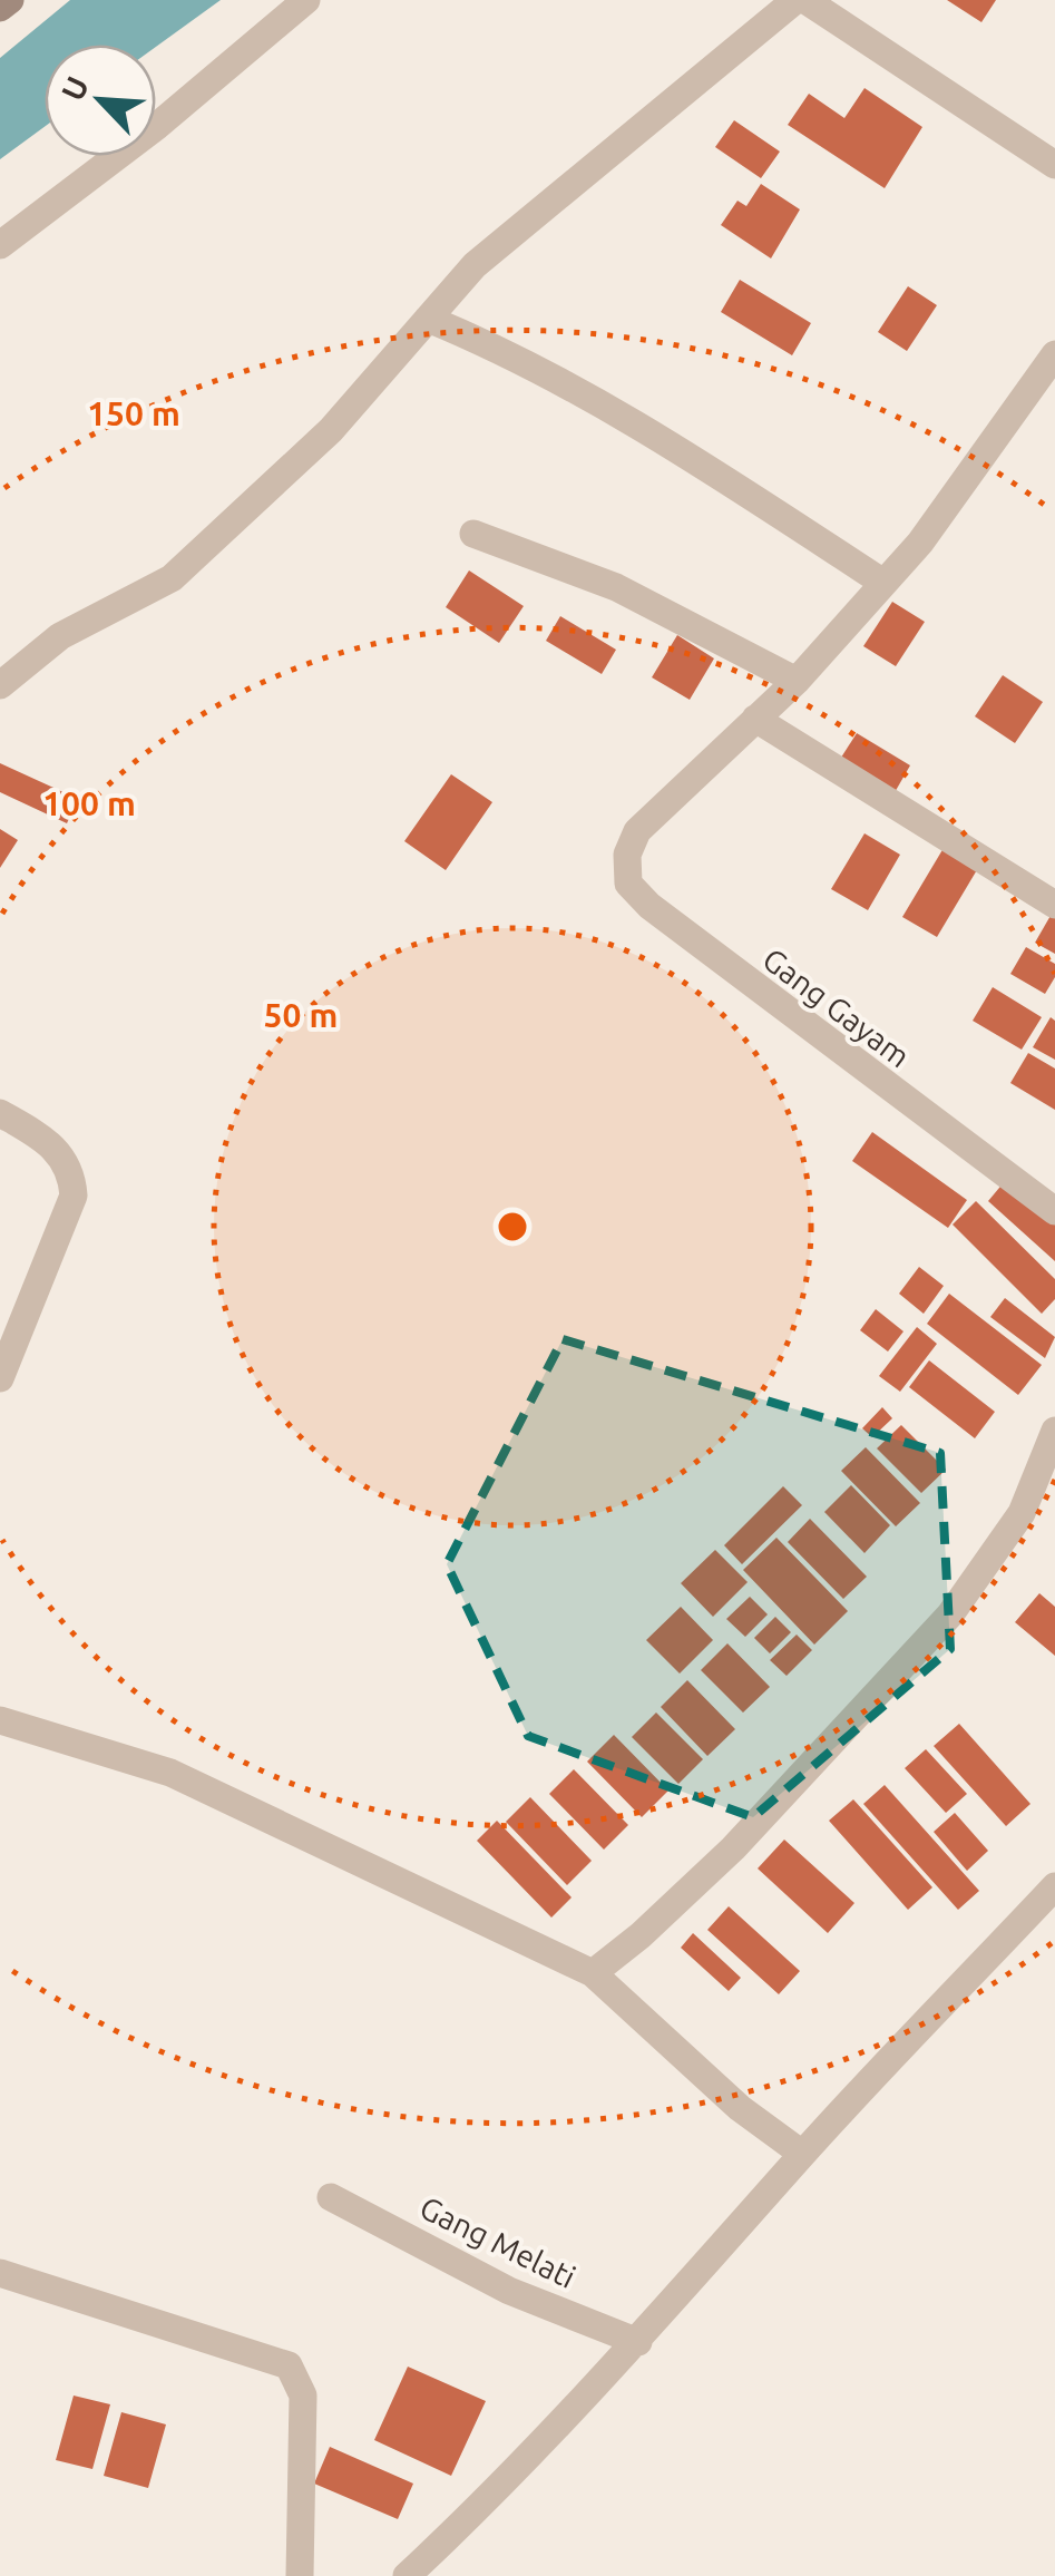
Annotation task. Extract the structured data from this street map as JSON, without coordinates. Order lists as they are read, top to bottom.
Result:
{
  "streets": {
    "street": ["Gang Gayam", "Gang Melati"]
  },
  "north": "top left",
  "rings": ["150 m", "100 m", "50 m"]
}
